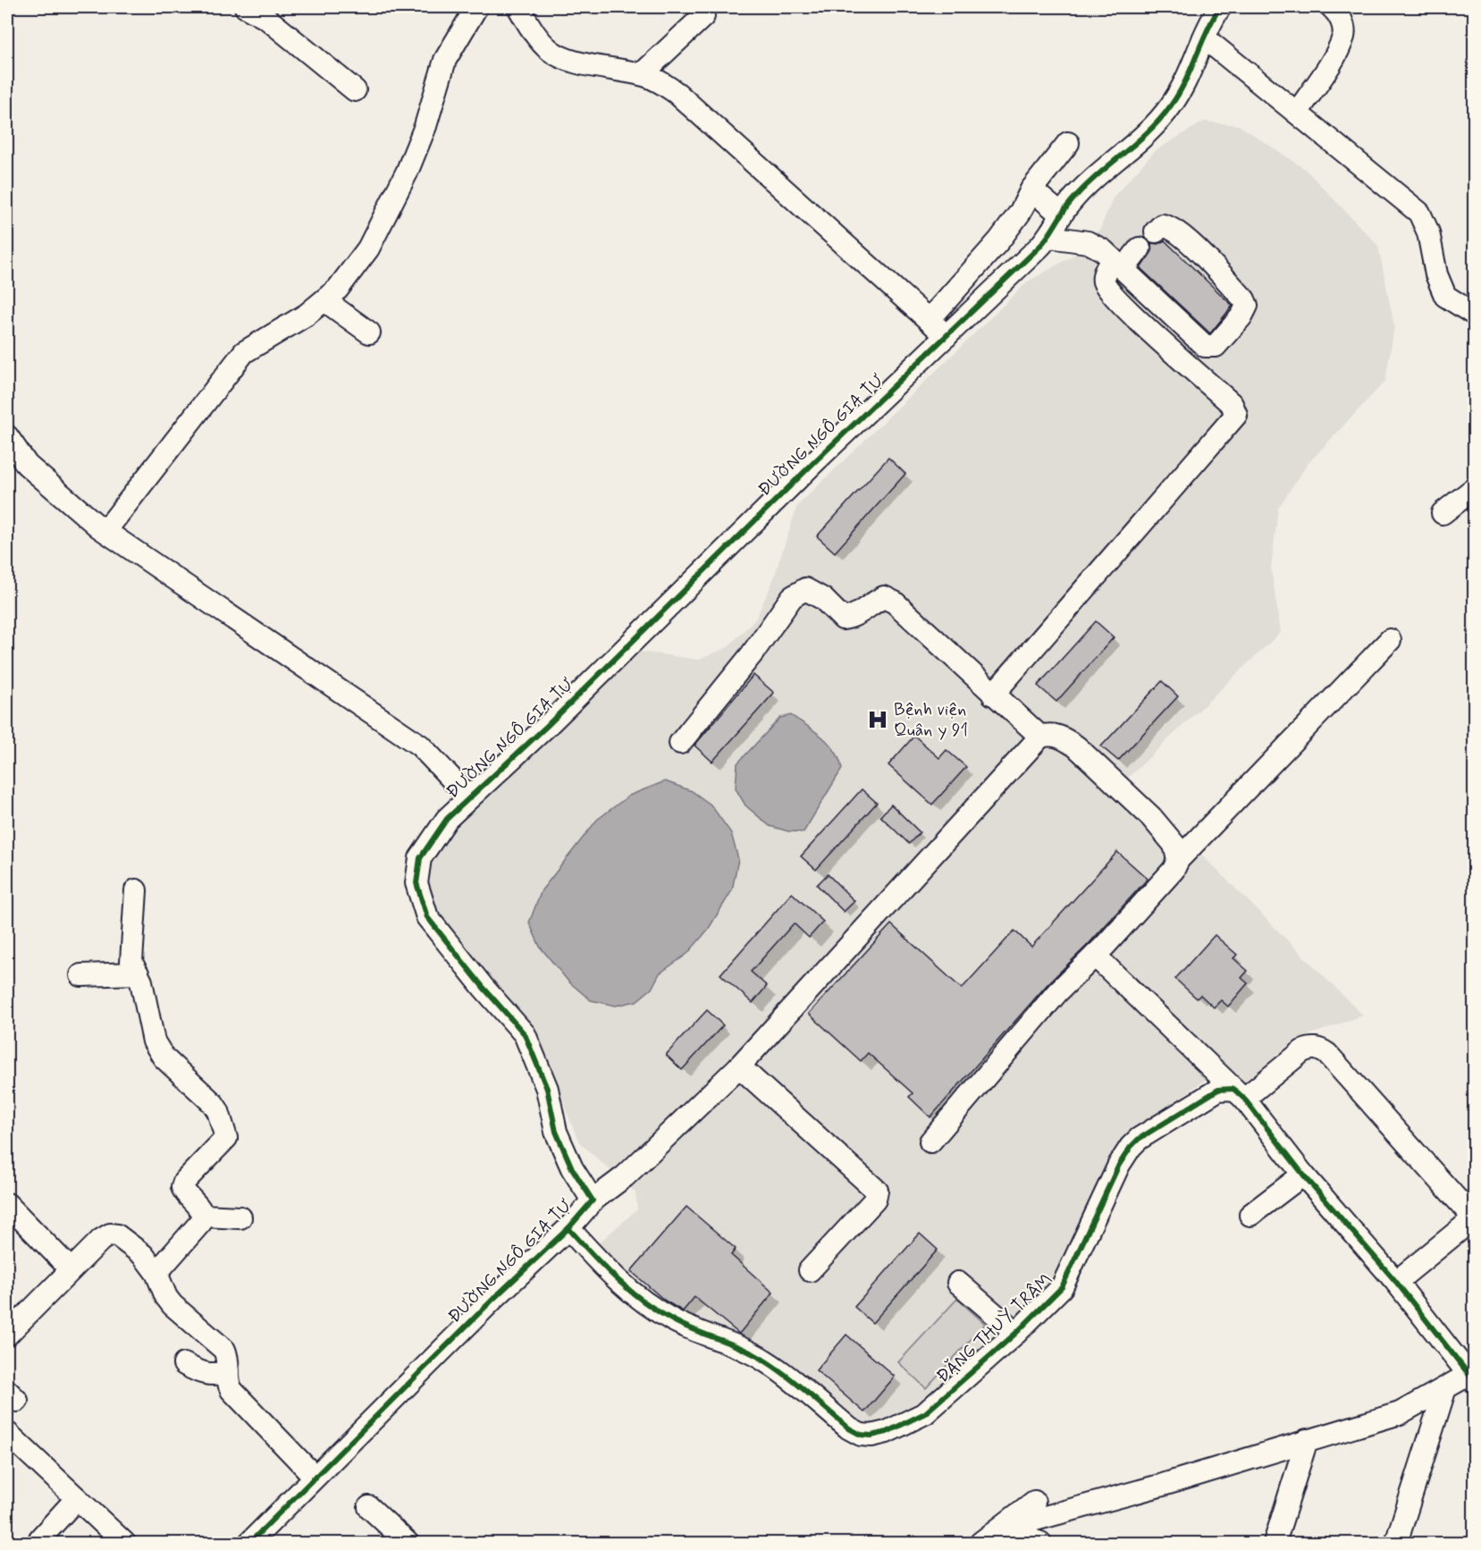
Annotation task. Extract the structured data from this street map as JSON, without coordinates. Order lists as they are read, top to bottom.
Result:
{
  "streets": {
    "street": ["ĐƯỜNG NGÔ GIA TỰ", "ĐẶNG THUỲ TRÂM"]
  },
  "crossings": [
    ["ĐƯỜNG NGÔ GIA TỰ", "ĐẶNG THUỲ TRÂM"]
  ],
  "places": {
    "hospital": ["Bệnh viện Quân y 91"]
  }
}
